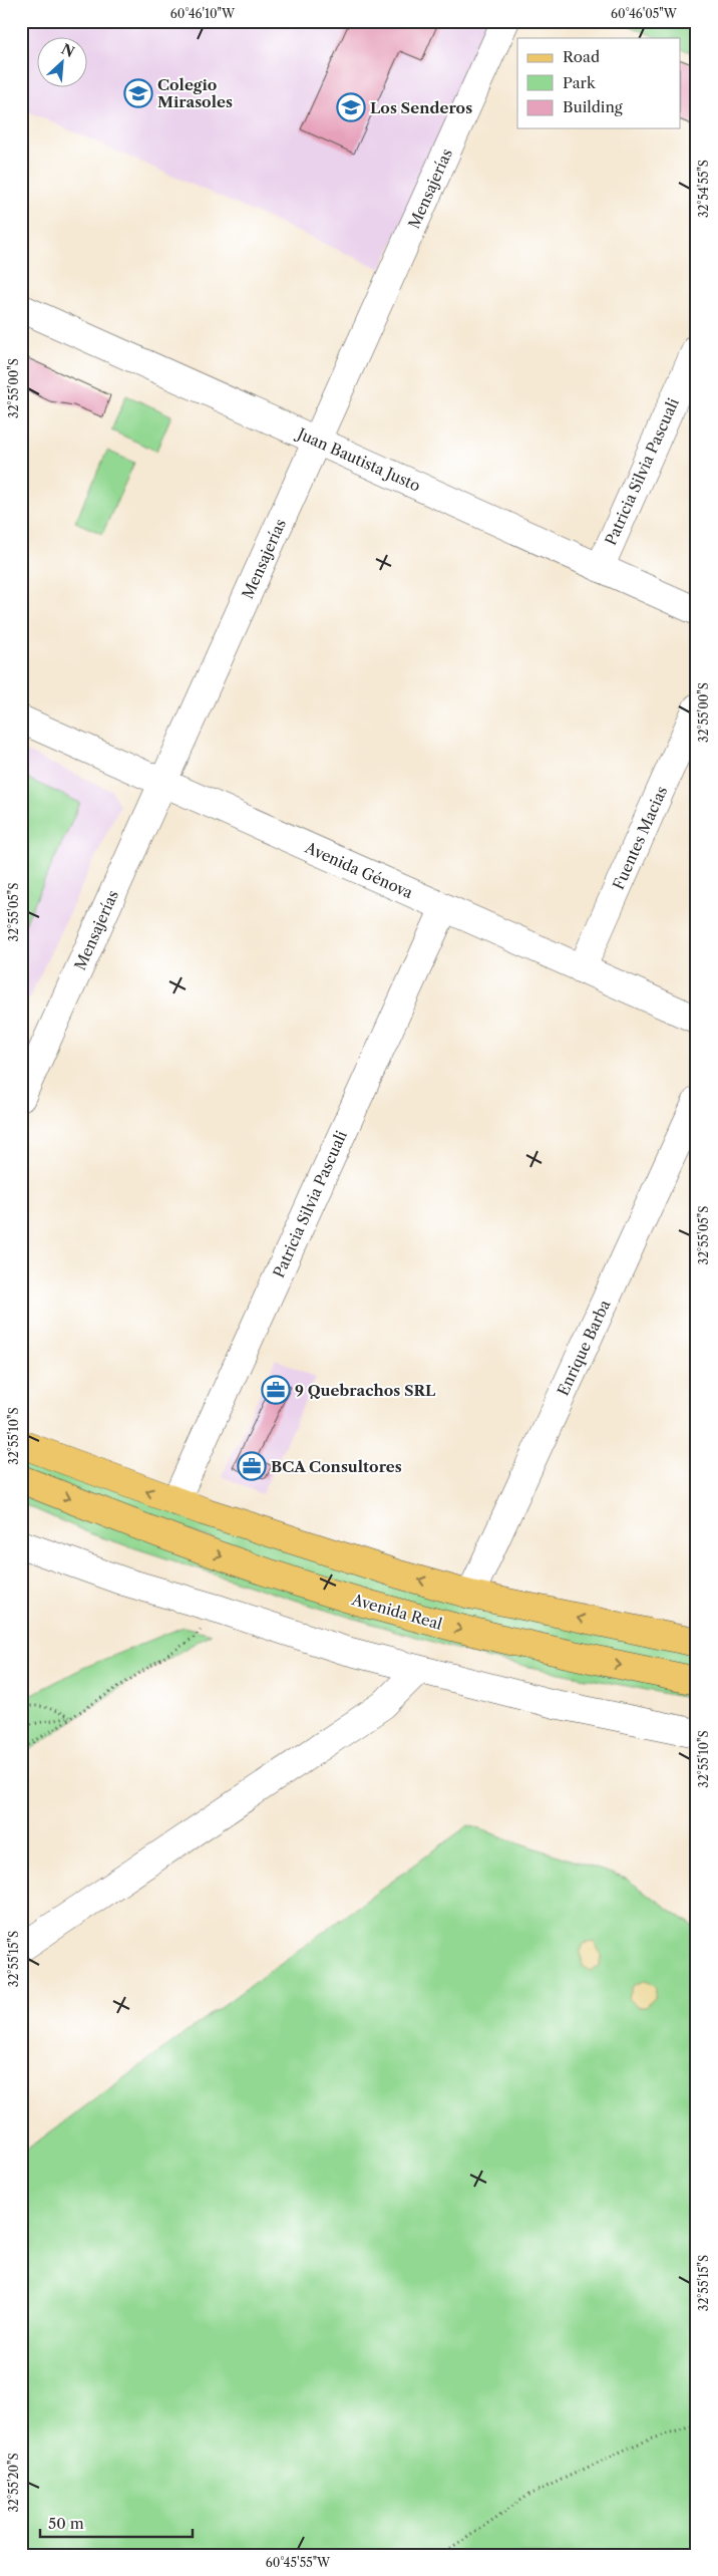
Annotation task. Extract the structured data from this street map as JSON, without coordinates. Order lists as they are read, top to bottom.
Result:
{
  "streets": {
    "main road": ["Avenida Real"],
    "street": [
      "Mensajerías",
      "Juan Bautista Justo",
      "Patricia Silvia Pascuali",
      "Fuentes Macias",
      "Avenida Génova",
      "Enrique Barba"
    ]
  },
  "crossings": [
    ["Mensajerías", "Juan Bautista Justo"],
    ["Mensajerías", "Avenida Génova"],
    ["Juan Bautista Justo", "Patricia Silvia Pascuali"],
    ["Patricia Silvia Pascuali", "Avenida Génova"],
    ["Fuentes Macias", "Avenida Génova"]
  ],
  "places": {
    "school or university": ["Colegio Mirasoles", "Los Senderos"],
    "office": ["9 Quebrachos SRL", "BCA Consultores"]
  },
  "legend": ["Road", "Park", "Building"],
  "scale_bar": "50 m",
  "north": "top right",
  "coordinates": [
    "60°46'10\"W",
    "60°46'05\"W",
    "32°54'55\"S",
    "32°55'00\"S",
    "32°55'05\"S",
    "32°55'10\"S",
    "32°55'15\"S",
    "32°55'20\"S",
    "60°45'55\"W"
  ]
}
